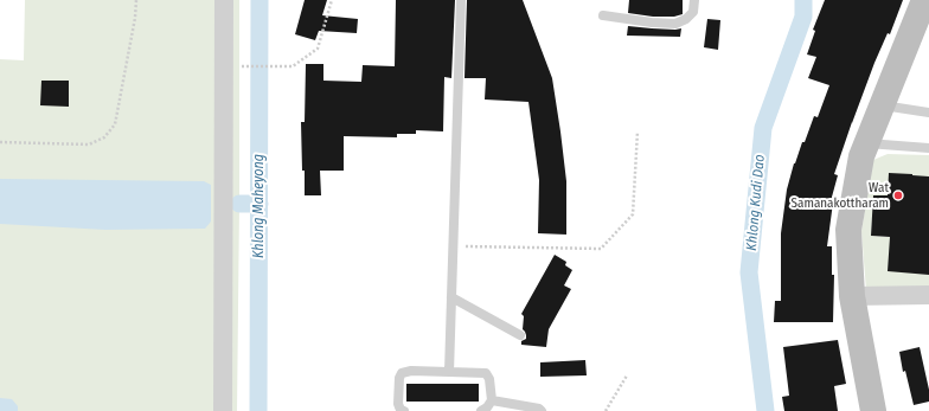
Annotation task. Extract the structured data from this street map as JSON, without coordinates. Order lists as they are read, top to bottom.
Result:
{
  "water": ["Khlong Kudi Dao", "Khlong Maheyong"],
  "places": ["Wat Samanakottharam"]
}
